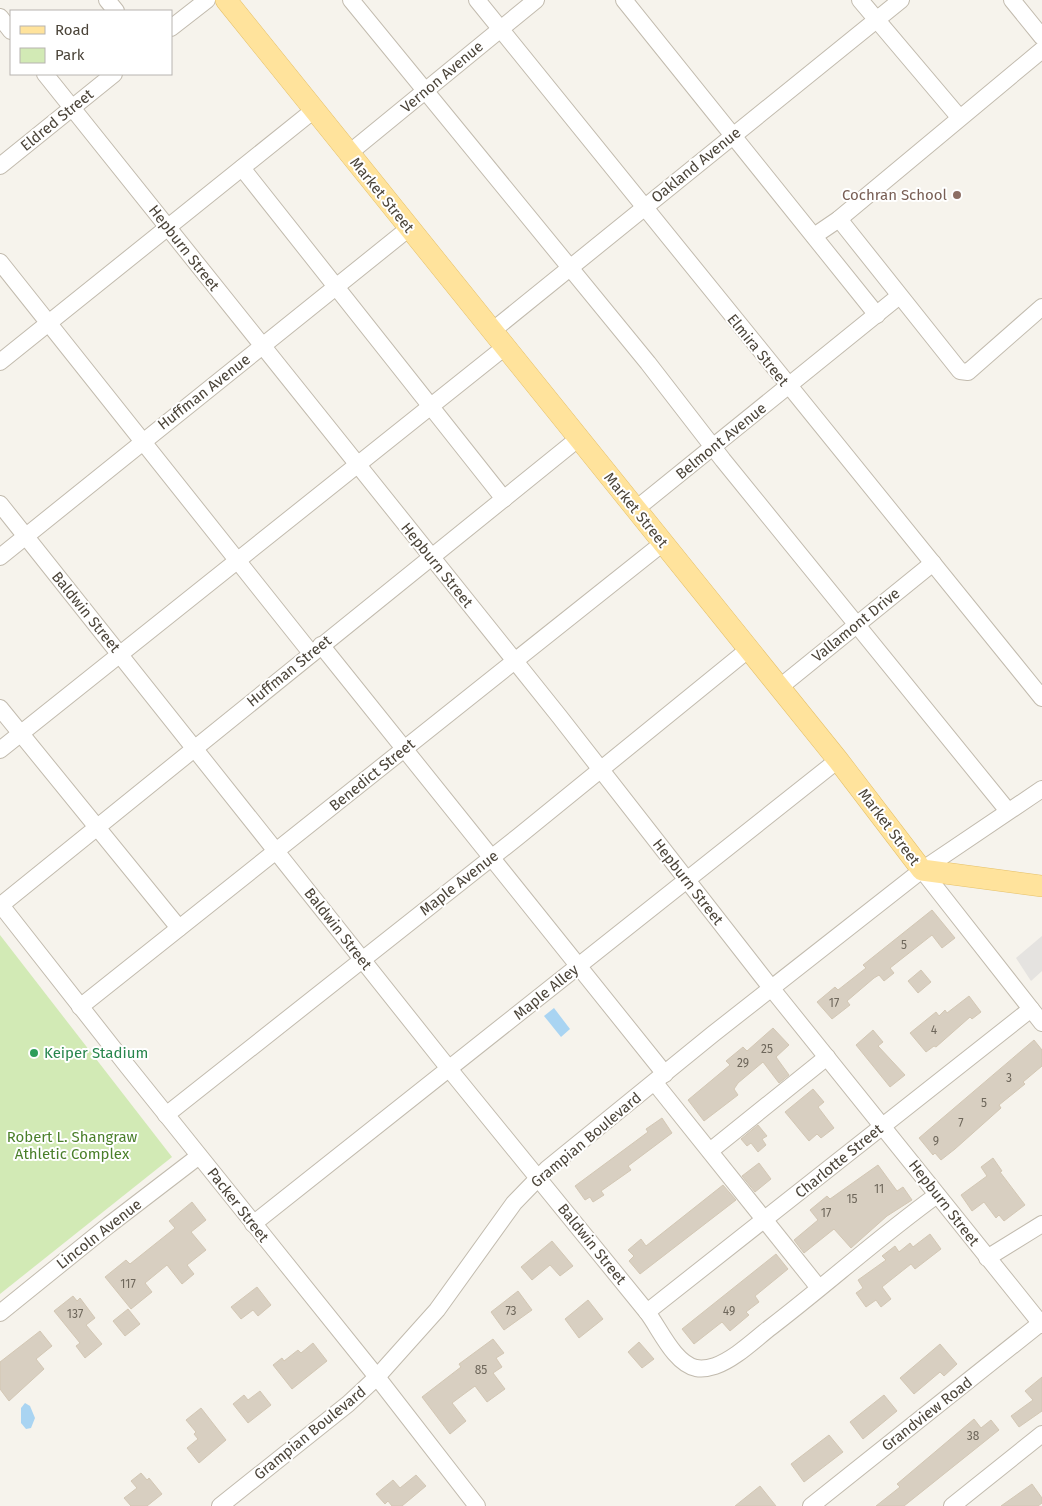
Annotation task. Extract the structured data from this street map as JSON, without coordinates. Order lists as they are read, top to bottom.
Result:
{
  "streets": {
    "main road": ["Market Street"],
    "street": [
      "Vernon Avenue",
      "Eldred Street",
      "Oakland Avenue",
      "Hepburn Street",
      "Elmira Street",
      "Huffman Avenue",
      "Belmont Avenue",
      "Baldwin Street",
      "Vallamont Drive",
      "Huffman Street",
      "Benedict Street",
      "Maple Avenue",
      "Maple Alley",
      "Grampian Boulevard",
      "Charlotte Street",
      "Packer Street",
      "Lincoln Avenue",
      "Grandview Road"
    ]
  },
  "crossings": [
    ["Vernon Avenue", "Market Street"],
    ["Vernon Avenue", "Elmira Street"],
    ["Eldred Street", "Hepburn Street"],
    ["Oakland Avenue", "Market Street"],
    ["Oakland Avenue", "Hepburn Street"],
    ["Oakland Avenue", "Elmira Street"],
    ["Oakland Avenue", "Baldwin Street"],
    ["Market Street", "Huffman Avenue"],
    ["Market Street", "Belmont Avenue"],
    ["Market Street", "Vallamont Drive"],
    ["Market Street", "Huffman Street"],
    ["Market Street", "Benedict Street"],
    ["Market Street", "Maple Avenue"],
    ["Market Street", "Maple Alley"],
    ["Market Street", "Grampian Boulevard"],
    ["Market Street", "Charlotte Street"],
    ["Hepburn Street", "Huffman Avenue"],
    ["Hepburn Street", "Baldwin Street"],
    ["Hepburn Street", "Huffman Street"],
    ["Hepburn Street", "Benedict Street"],
    ["Hepburn Street", "Maple Avenue"],
    ["Hepburn Street", "Maple Alley"],
    ["Hepburn Street", "Grampian Boulevard"],
    ["Hepburn Street", "Charlotte Street"],
    ["Hepburn Street", "Grandview Road"],
    ["Elmira Street", "Belmont Avenue"],
    ["Elmira Street", "Vallamont Drive"],
    ["Huffman Avenue", "Baldwin Street"],
    ["Baldwin Street", "Huffman Street"],
    ["Baldwin Street", "Benedict Street"],
    ["Baldwin Street", "Maple Avenue"],
    ["Baldwin Street", "Maple Alley"],
    ["Baldwin Street", "Grampian Boulevard"],
    ["Baldwin Street", "Charlotte Street"],
    ["Huffman Street", "Packer Street"],
    ["Benedict Street", "Packer Street"],
    ["Maple Avenue", "Packer Street"],
    ["Maple Alley", "Packer Street"],
    ["Grampian Boulevard", "Packer Street"],
    ["Packer Street", "Lincoln Avenue"]
  ],
  "parks": ["Robert L. Shangraw Athletic Complex"],
  "places": ["Cochran School", "Keiper Stadium"],
  "house_numbers": [
    "5",
    "17",
    "4",
    "25",
    "29",
    "3",
    "5",
    "7",
    "9",
    "11",
    "15",
    "17",
    "117",
    "73",
    "49",
    "137",
    "85",
    "38"
  ],
  "legend": ["Road", "Park"]
}
